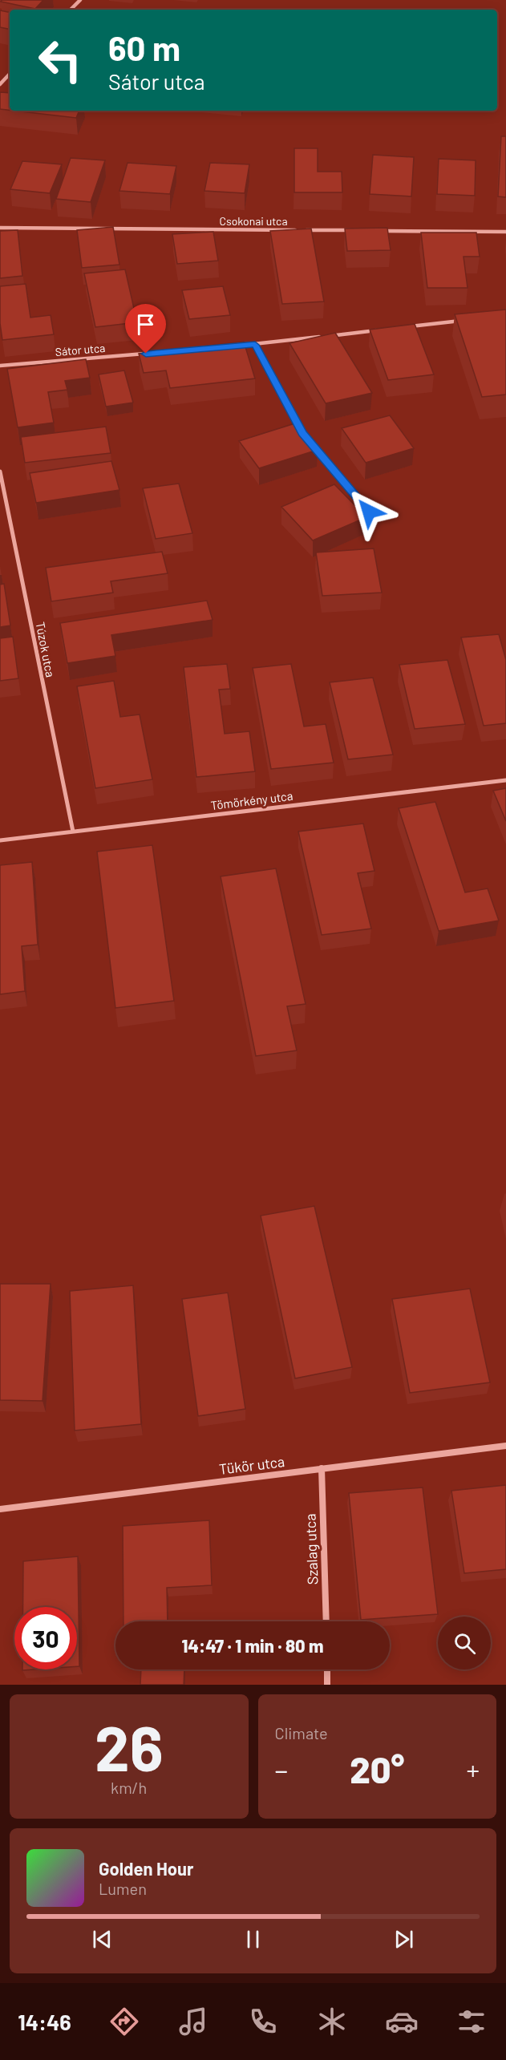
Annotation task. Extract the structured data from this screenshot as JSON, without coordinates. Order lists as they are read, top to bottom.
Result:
{
  "streets": {
    "street": [
      "Csokonai utca",
      "Sátor utca",
      "Túzok utca",
      "Tömörkény utca",
      "Tükör utca",
      "Szalag utca"
    ]
  },
  "crossings": [
    ["Túzok utca", "Tömörkény utca"],
    ["Tükör utca", "Szalag utca"]
  ],
  "page": {
    "turn": ["60 m", "Sátor utca"],
    "limit": "30",
    "trip": "14:47 · 1 min · 80 m",
    "tile": [
      ["26", "km/h"],
      "Climate"
    ],
    "heat": ["−", "20°", "+"],
    "song": ["Golden Hour", "Lumen"],
    "tabs": "14:46"
  }
}
